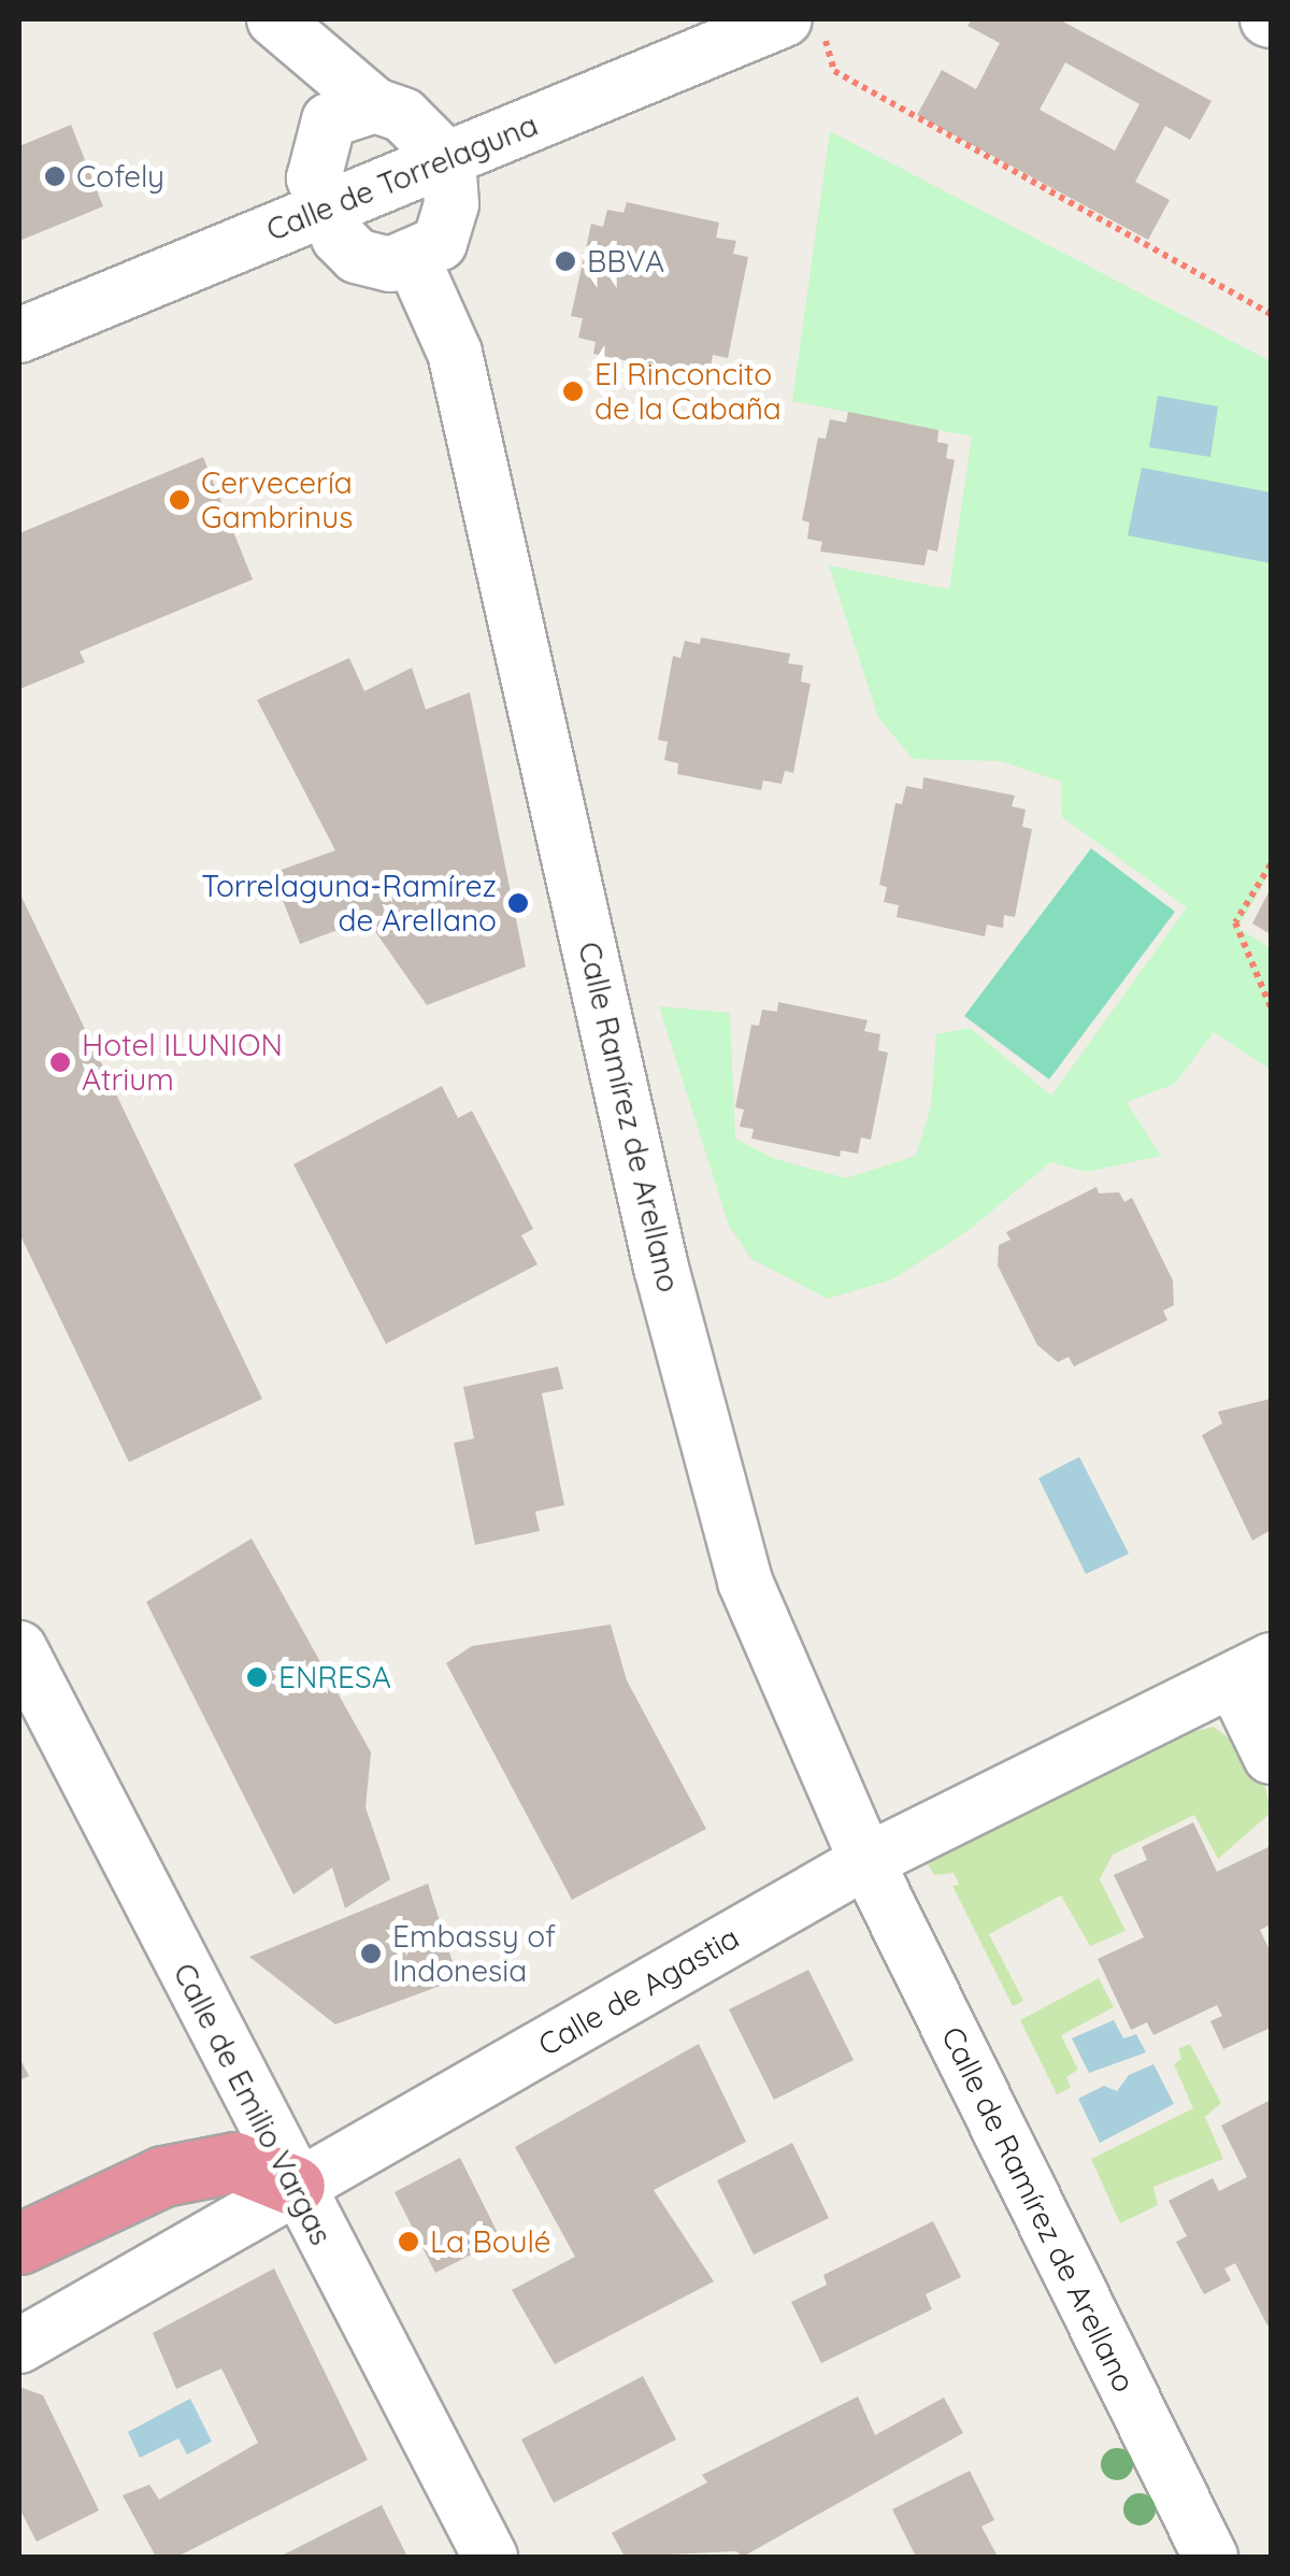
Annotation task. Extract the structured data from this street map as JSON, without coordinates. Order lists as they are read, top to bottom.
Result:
{
  "streets": {
    "street": [
      "Calle de Torrelaguna",
      "Calle Ramírez de Arellano",
      "Calle de Agastia",
      "Calle de Emilio Vargas",
      "Calle de Ramírez de Arellano"
    ]
  },
  "crossings": [
    ["Calle Ramírez de Arellano", "Calle de Agastia"],
    ["Calle Ramírez de Arellano", "Calle de Ramírez de Arellano"],
    ["Calle de Agastia", "Calle de Emilio Vargas"],
    ["Calle de Agastia", "Calle de Ramírez de Arellano"]
  ],
  "places": [
    "Cofely",
    "BBVA",
    "El Rinconcito de la Cabaña",
    "Cervecería Gambrinus",
    "Torrelaguna-Ramírez de Arellano",
    "Hotel ILUNION Atrium",
    "ENRESA",
    "Embassy of Indonesia",
    "La Boulé"
  ]
}
